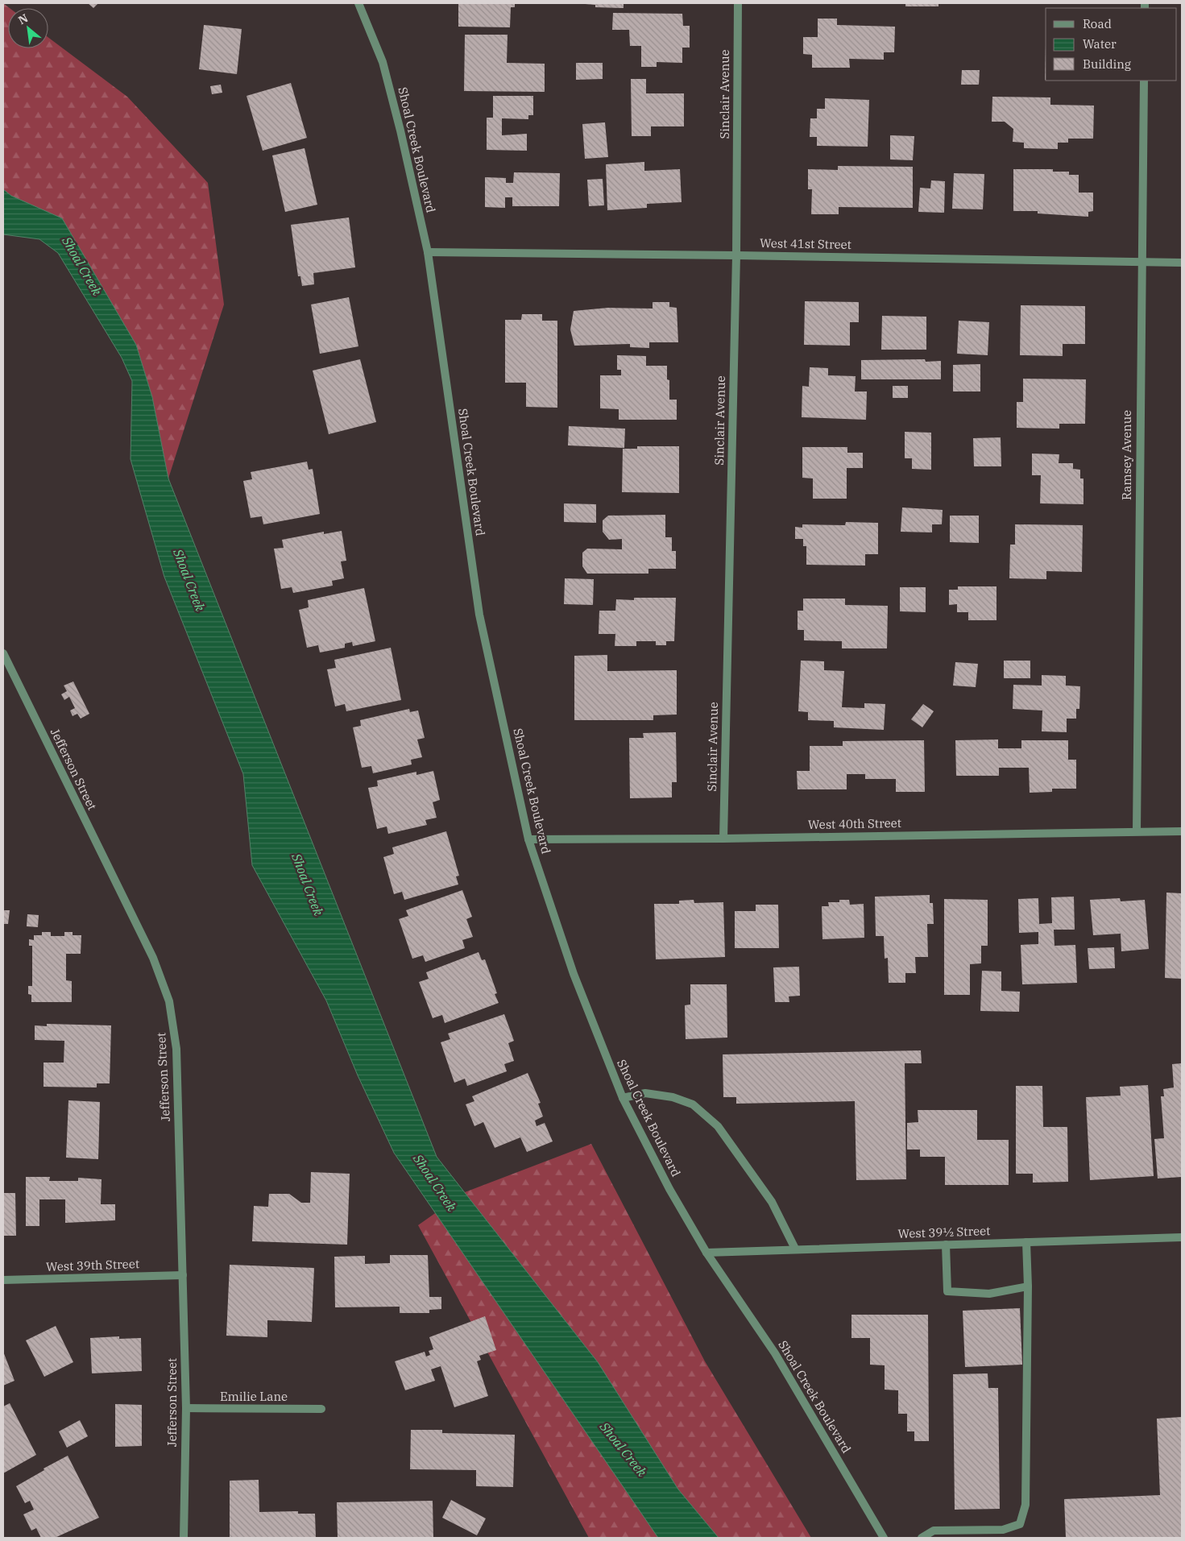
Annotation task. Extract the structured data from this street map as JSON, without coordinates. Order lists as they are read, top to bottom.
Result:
{
  "streets": {
    "street": [
      "Sinclair Avenue",
      "Shoal Creek Boulevard",
      "West 41st Street",
      "Ramsey Avenue",
      "Jefferson Street",
      "West 40th Street",
      "West 39½ Street",
      "West 39th Street",
      "Emilie Lane"
    ]
  },
  "crossings": [
    ["Sinclair Avenue", "West 41st Street"],
    ["Sinclair Avenue", "West 40th Street"],
    ["Shoal Creek Boulevard", "West 41st Street"],
    ["Shoal Creek Boulevard", "West 40th Street"],
    ["Shoal Creek Boulevard", "West 39½ Street"],
    ["West 41st Street", "Ramsey Avenue"],
    ["Ramsey Avenue", "West 40th Street"],
    ["Jefferson Street", "West 39th Street"],
    ["Jefferson Street", "Emilie Lane"]
  ],
  "water": ["Shoal Creek"],
  "legend": ["Road", "Water", "Building"],
  "north": "top left"
}
